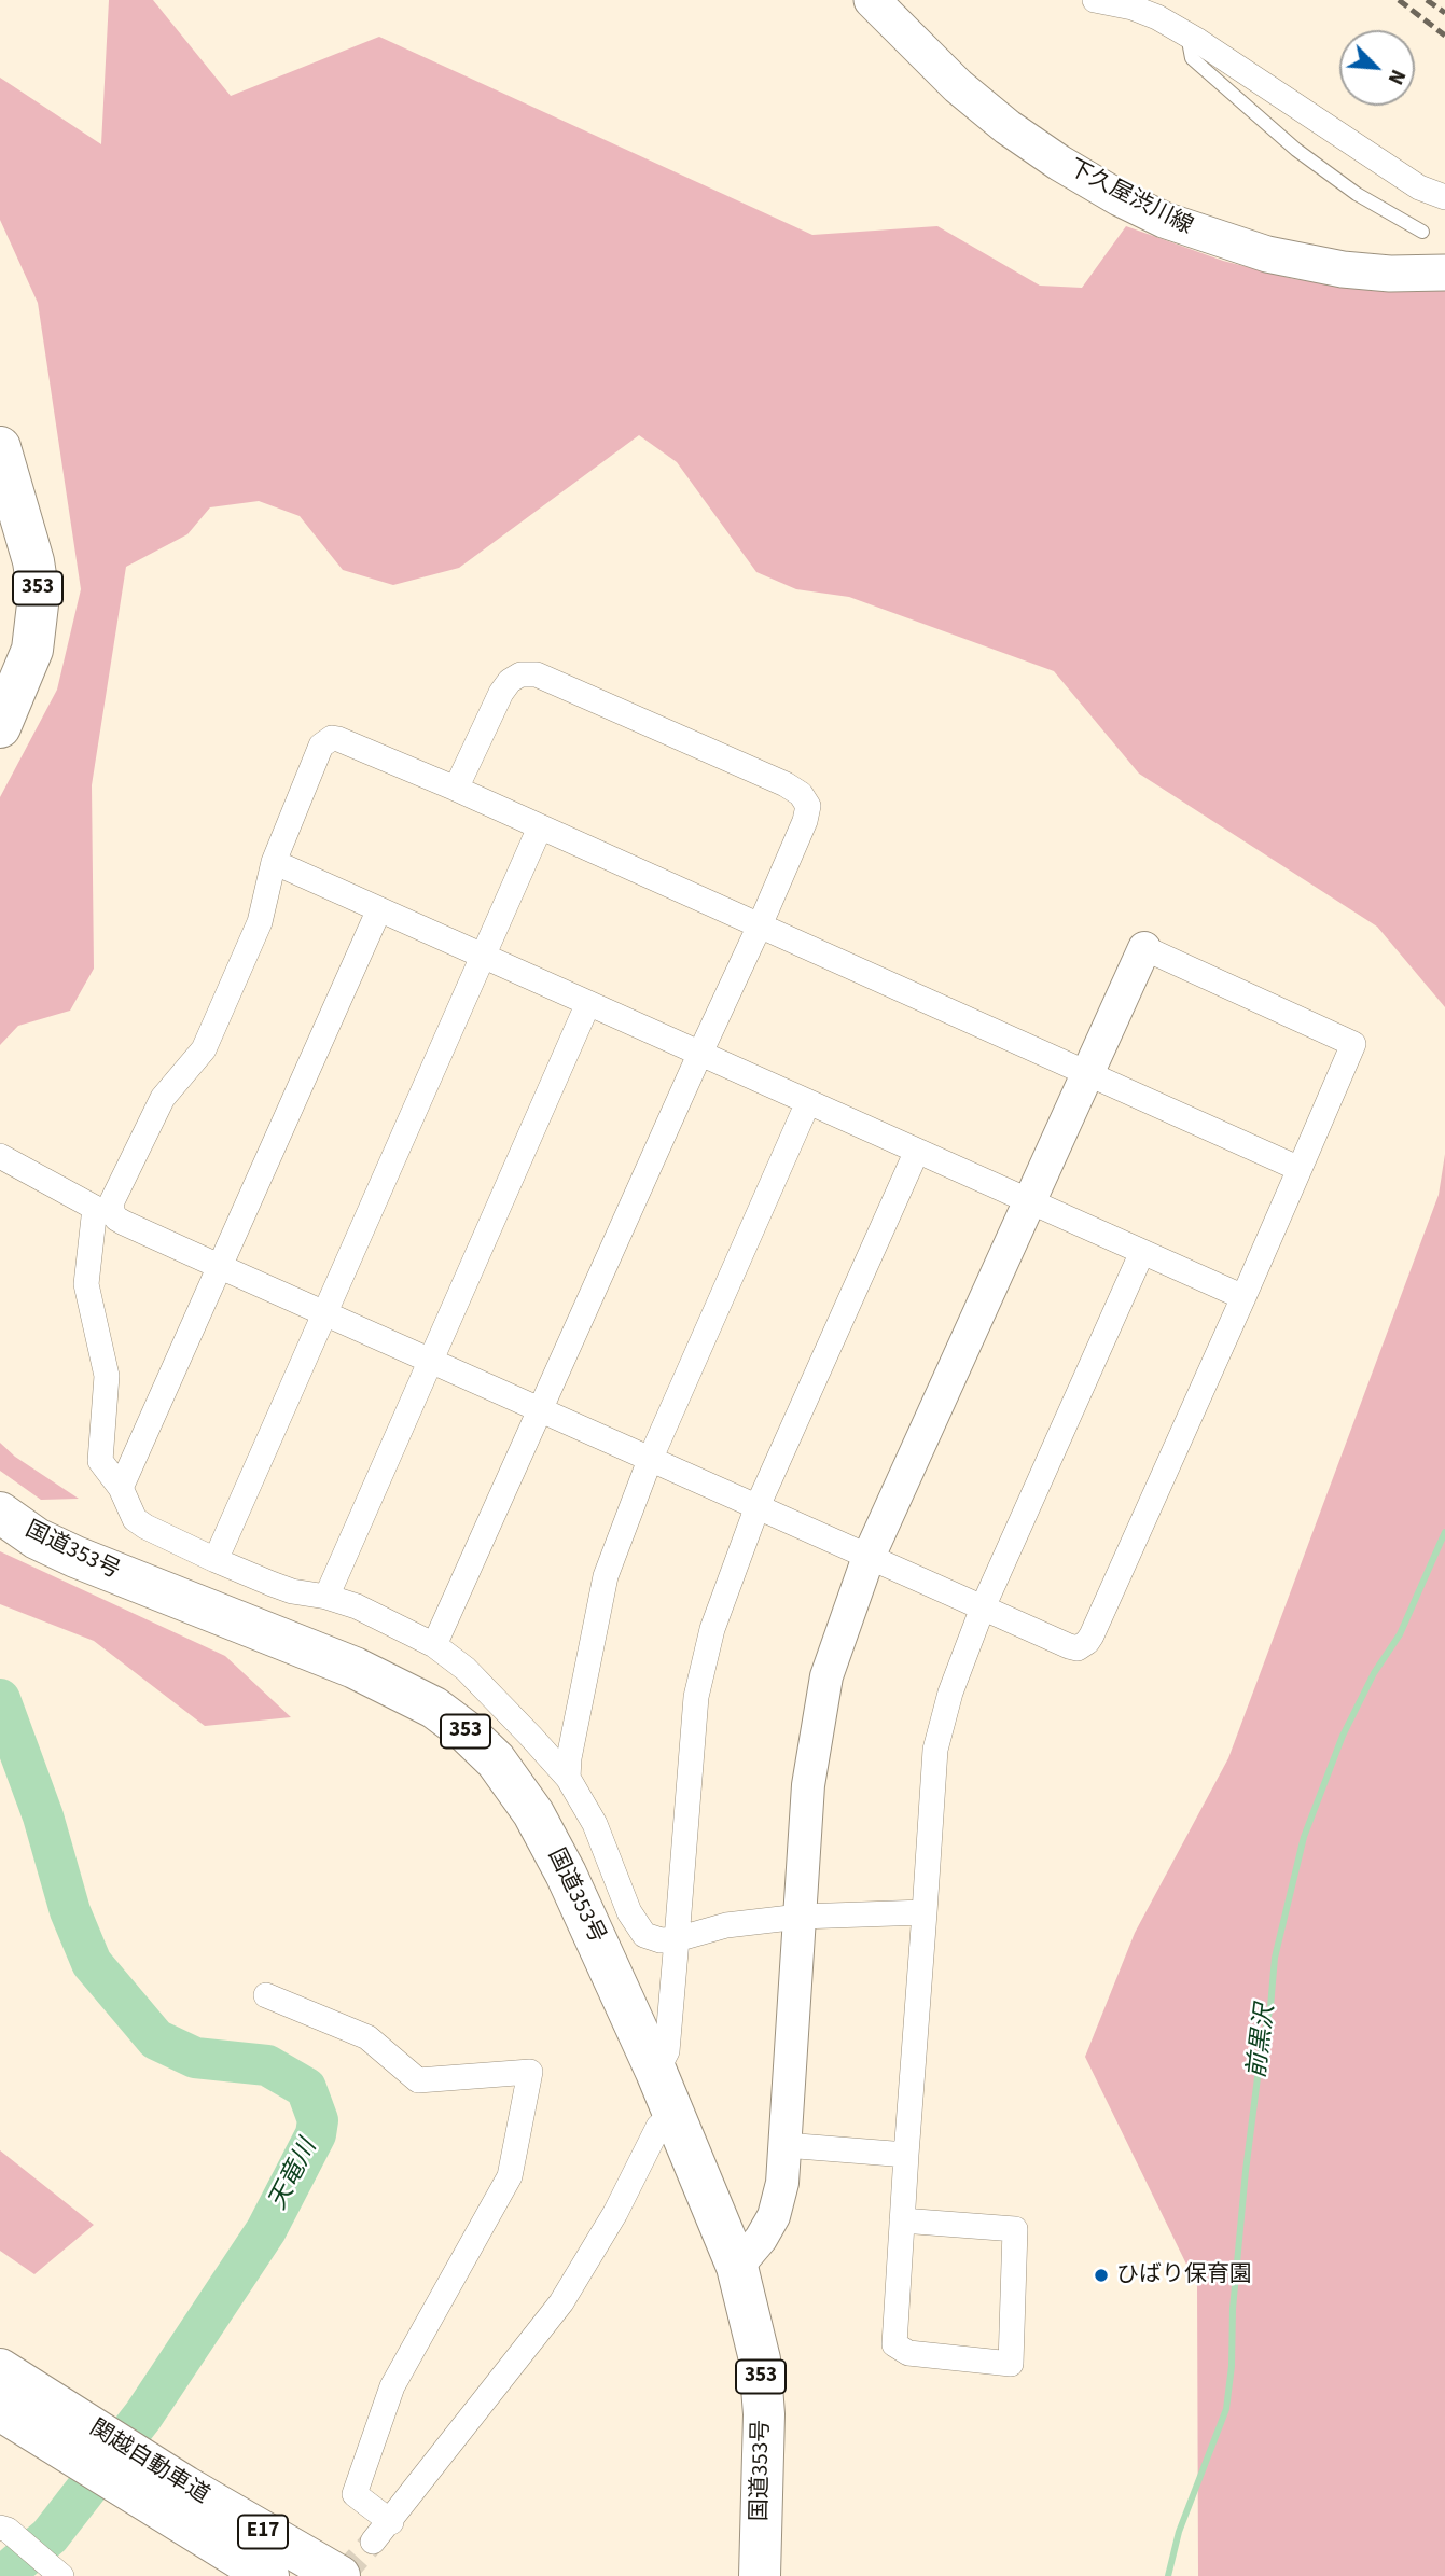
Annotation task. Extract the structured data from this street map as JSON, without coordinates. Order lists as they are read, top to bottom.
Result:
{
  "streets": {
    "highway": [
      "353",
      "国道353号",
      "関越自動車道",
      "E17"
    ],
    "main road": ["下久屋渋川線"]
  },
  "water": ["前黒沢", "天竜川"],
  "places": ["ひばり保育園"],
  "north": "bottom right"
}
